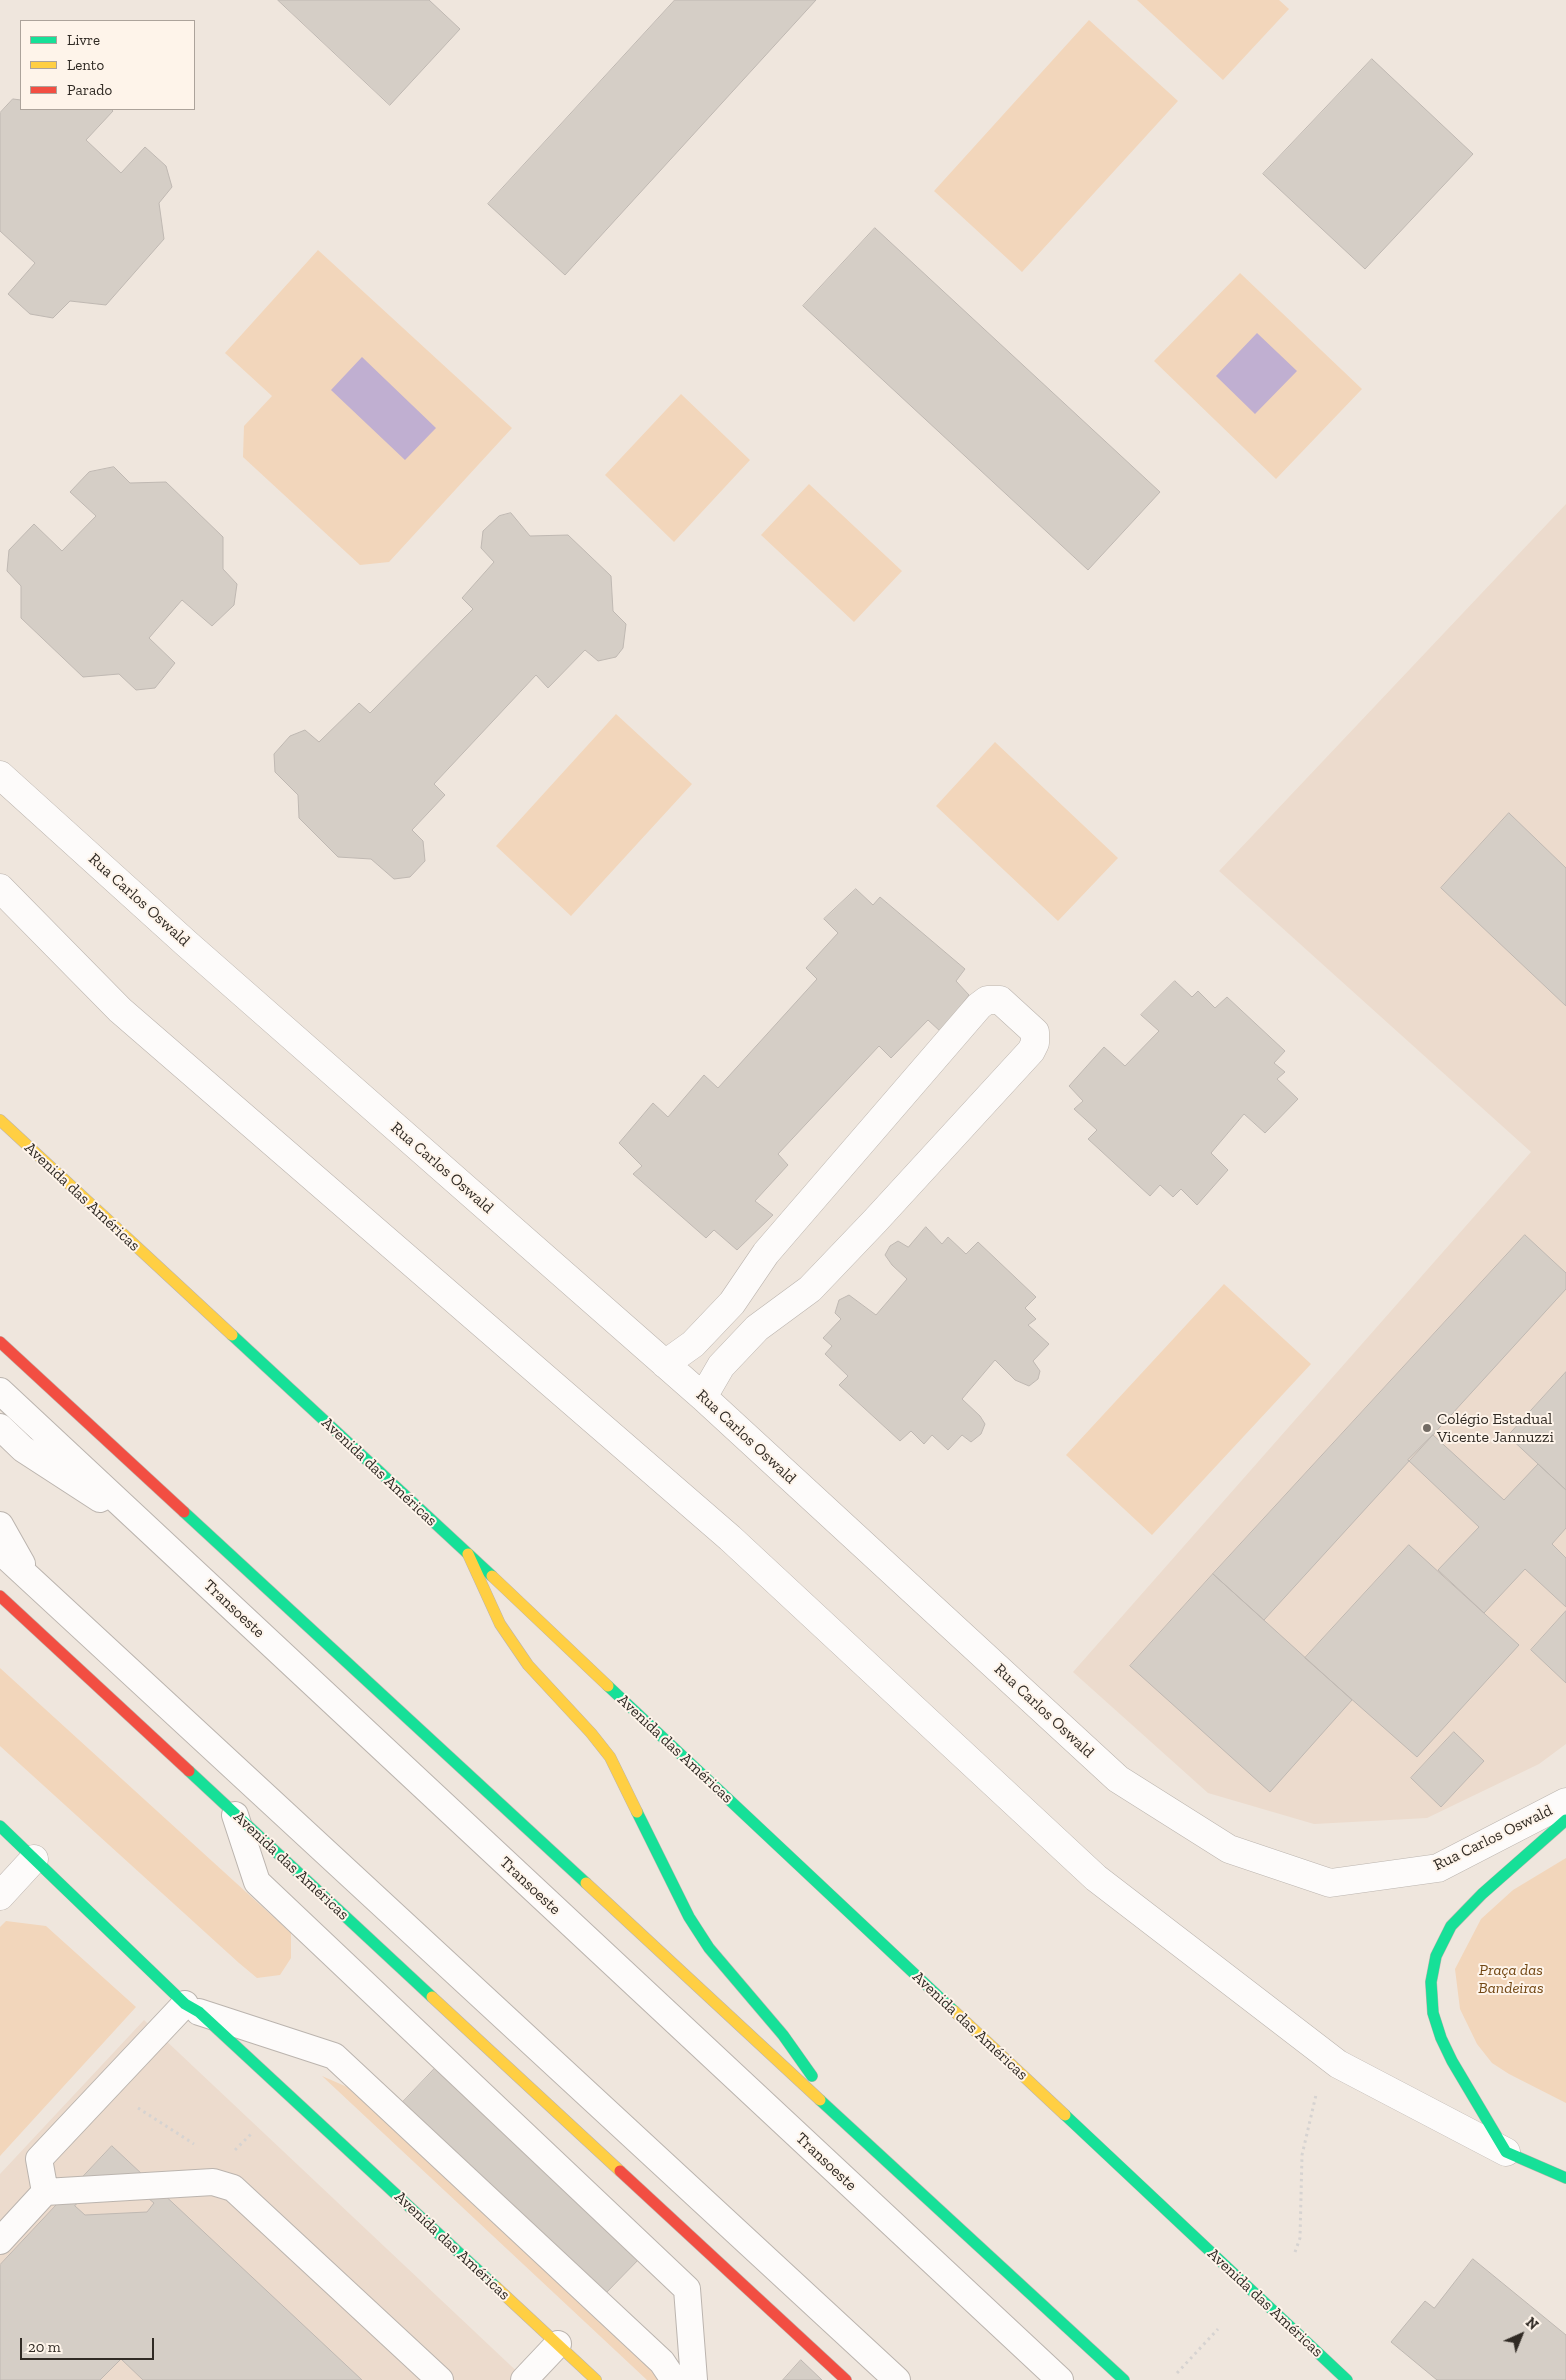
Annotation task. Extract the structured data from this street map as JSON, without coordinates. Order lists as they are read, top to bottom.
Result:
{
  "streets": {
    "main road": ["Avenida das Américas"],
    "street": ["Rua Carlos Oswald"],
    "lane": ["Transoeste"]
  },
  "parks": ["Praça das Bandeiras"],
  "places": ["Colégio Estadual Vicente Jannuzzi"],
  "legend": ["Livre", "Lento", "Parado"],
  "scale_bar": "20 m",
  "north": "top right"
}
